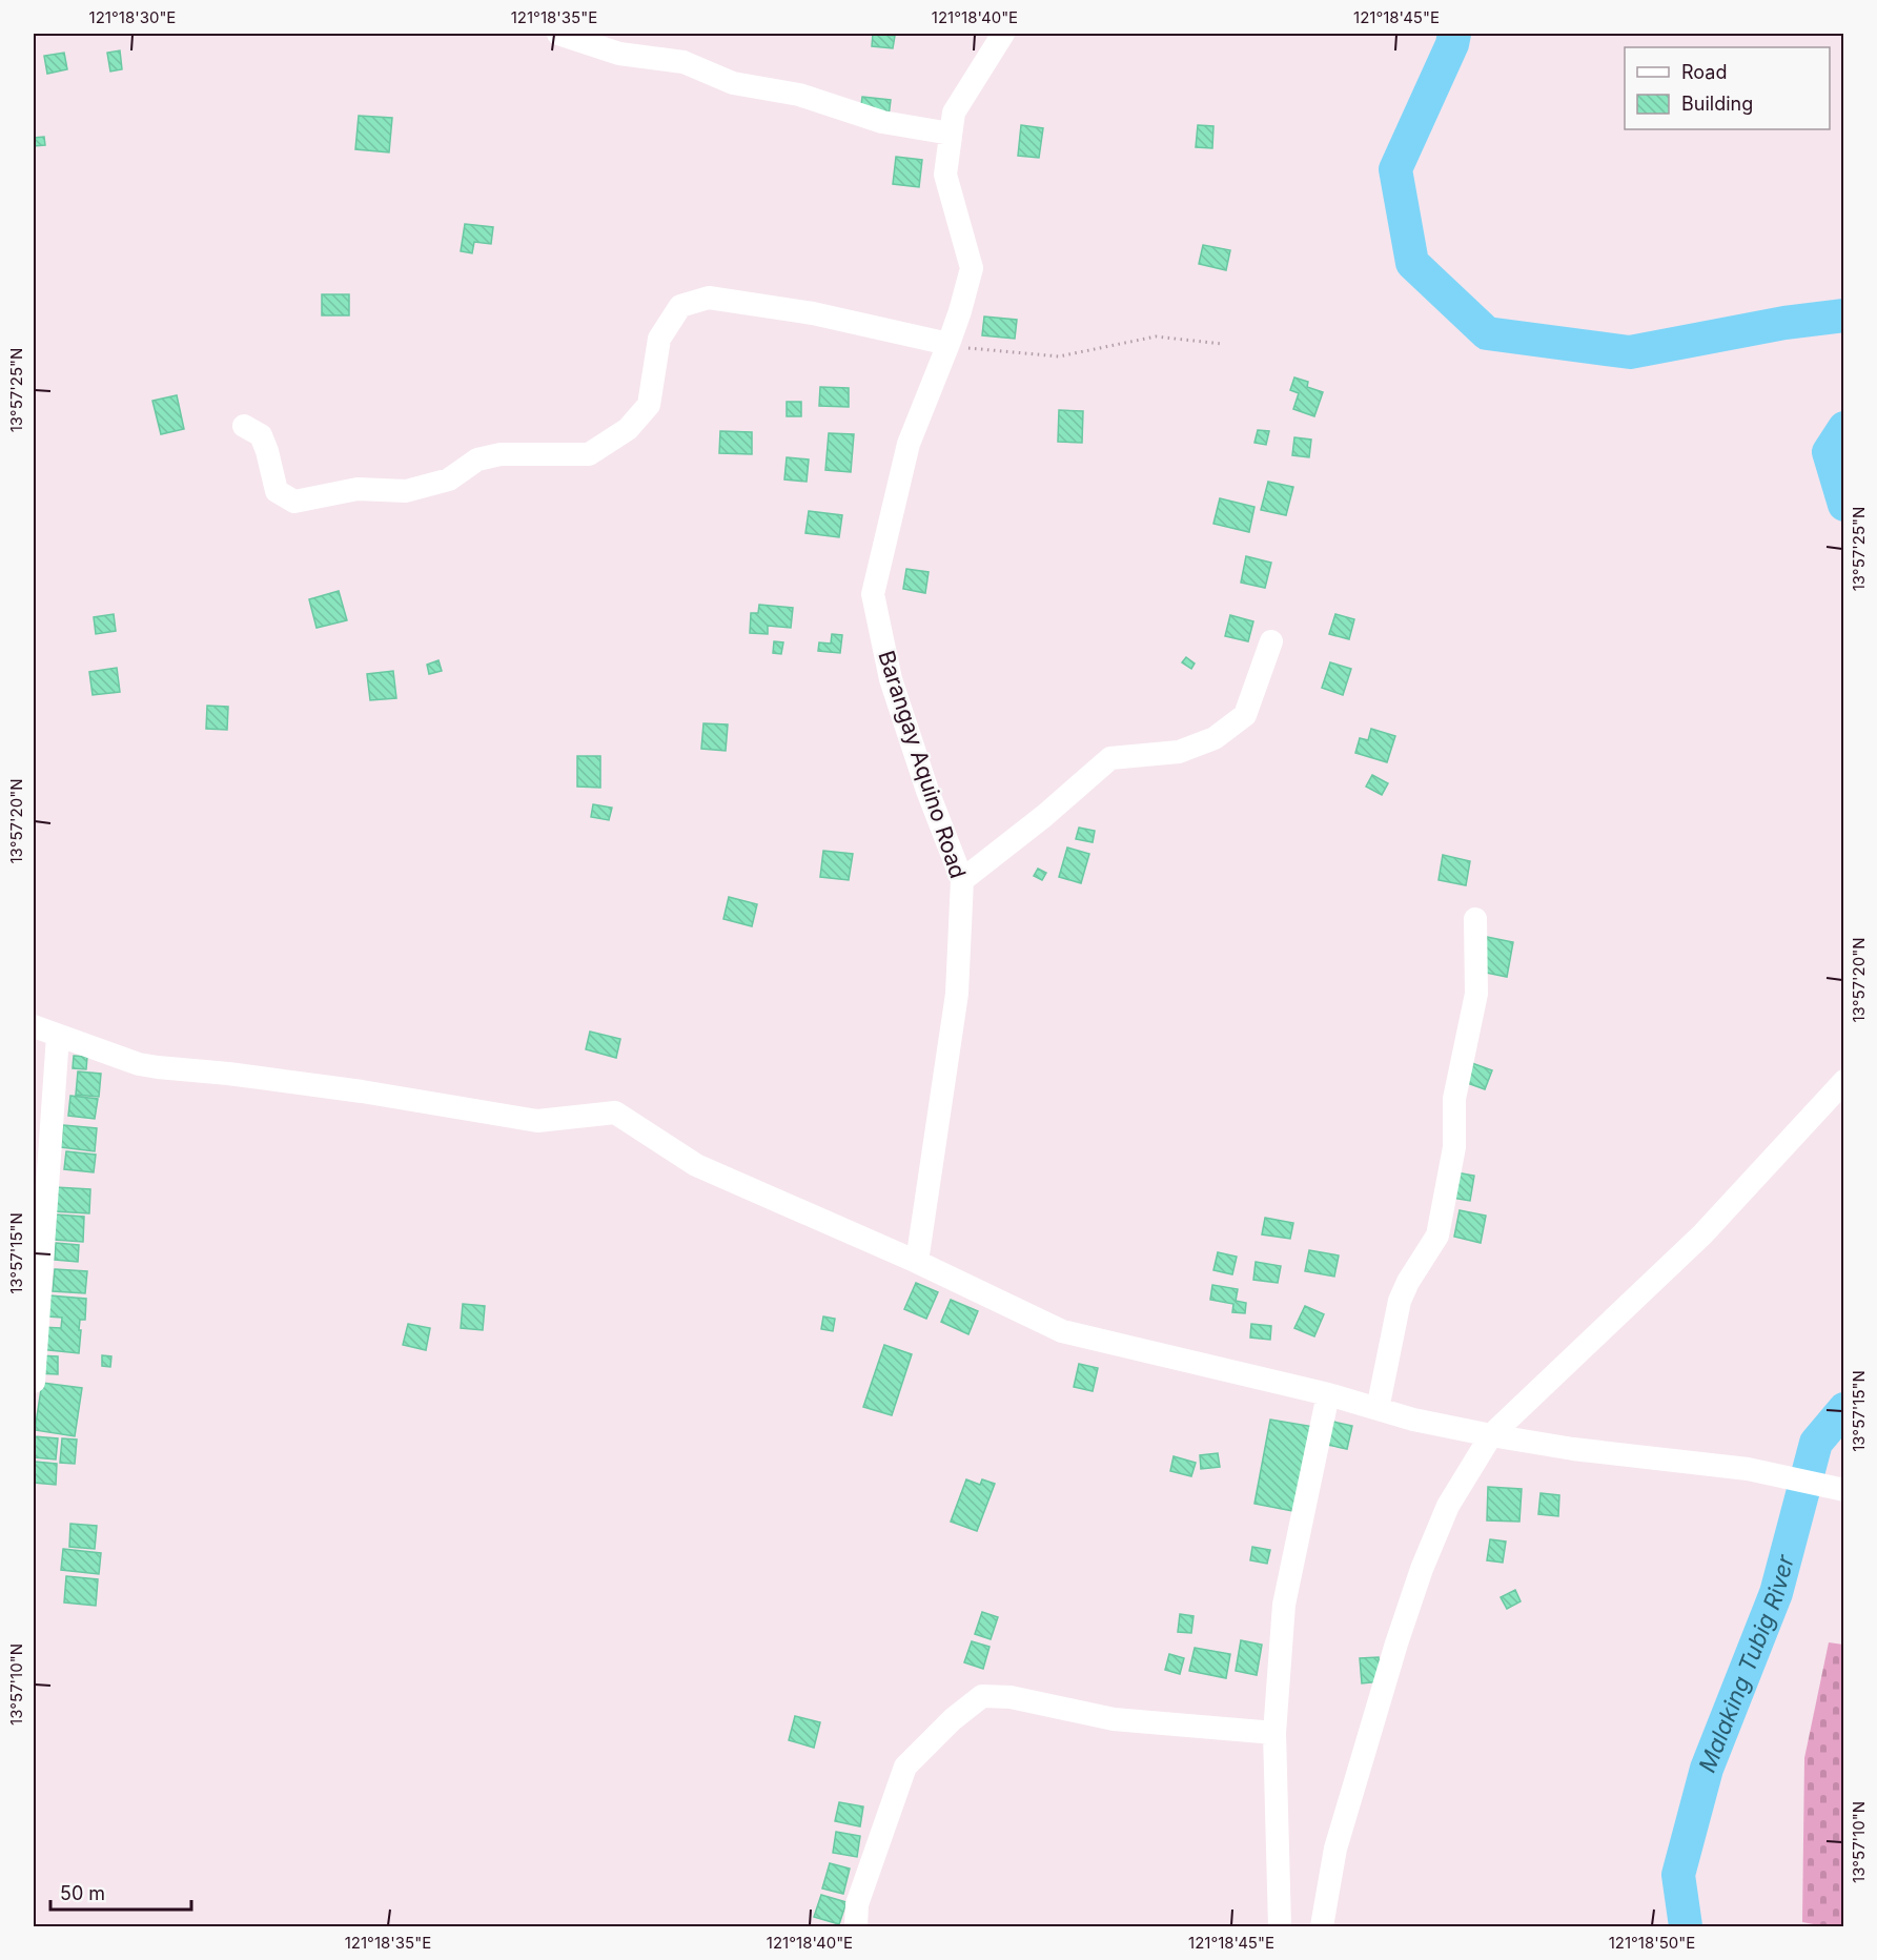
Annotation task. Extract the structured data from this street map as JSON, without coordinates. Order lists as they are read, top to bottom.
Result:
{
  "streets": {
    "street": ["Barangay Aquino Road"]
  },
  "water": ["Malaking Tubig River"],
  "legend": ["Road", "Building"],
  "scale_bar": "50 m",
  "coordinates": [
    "121°18'30\"E",
    "121°18'35\"E",
    "121°18'40\"E",
    "121°18'45\"E",
    "13°57'25\"N",
    "13°57'20\"N",
    "13°57'15\"N",
    "13°57'10\"N",
    "121°18'50\"E"
  ]
}
